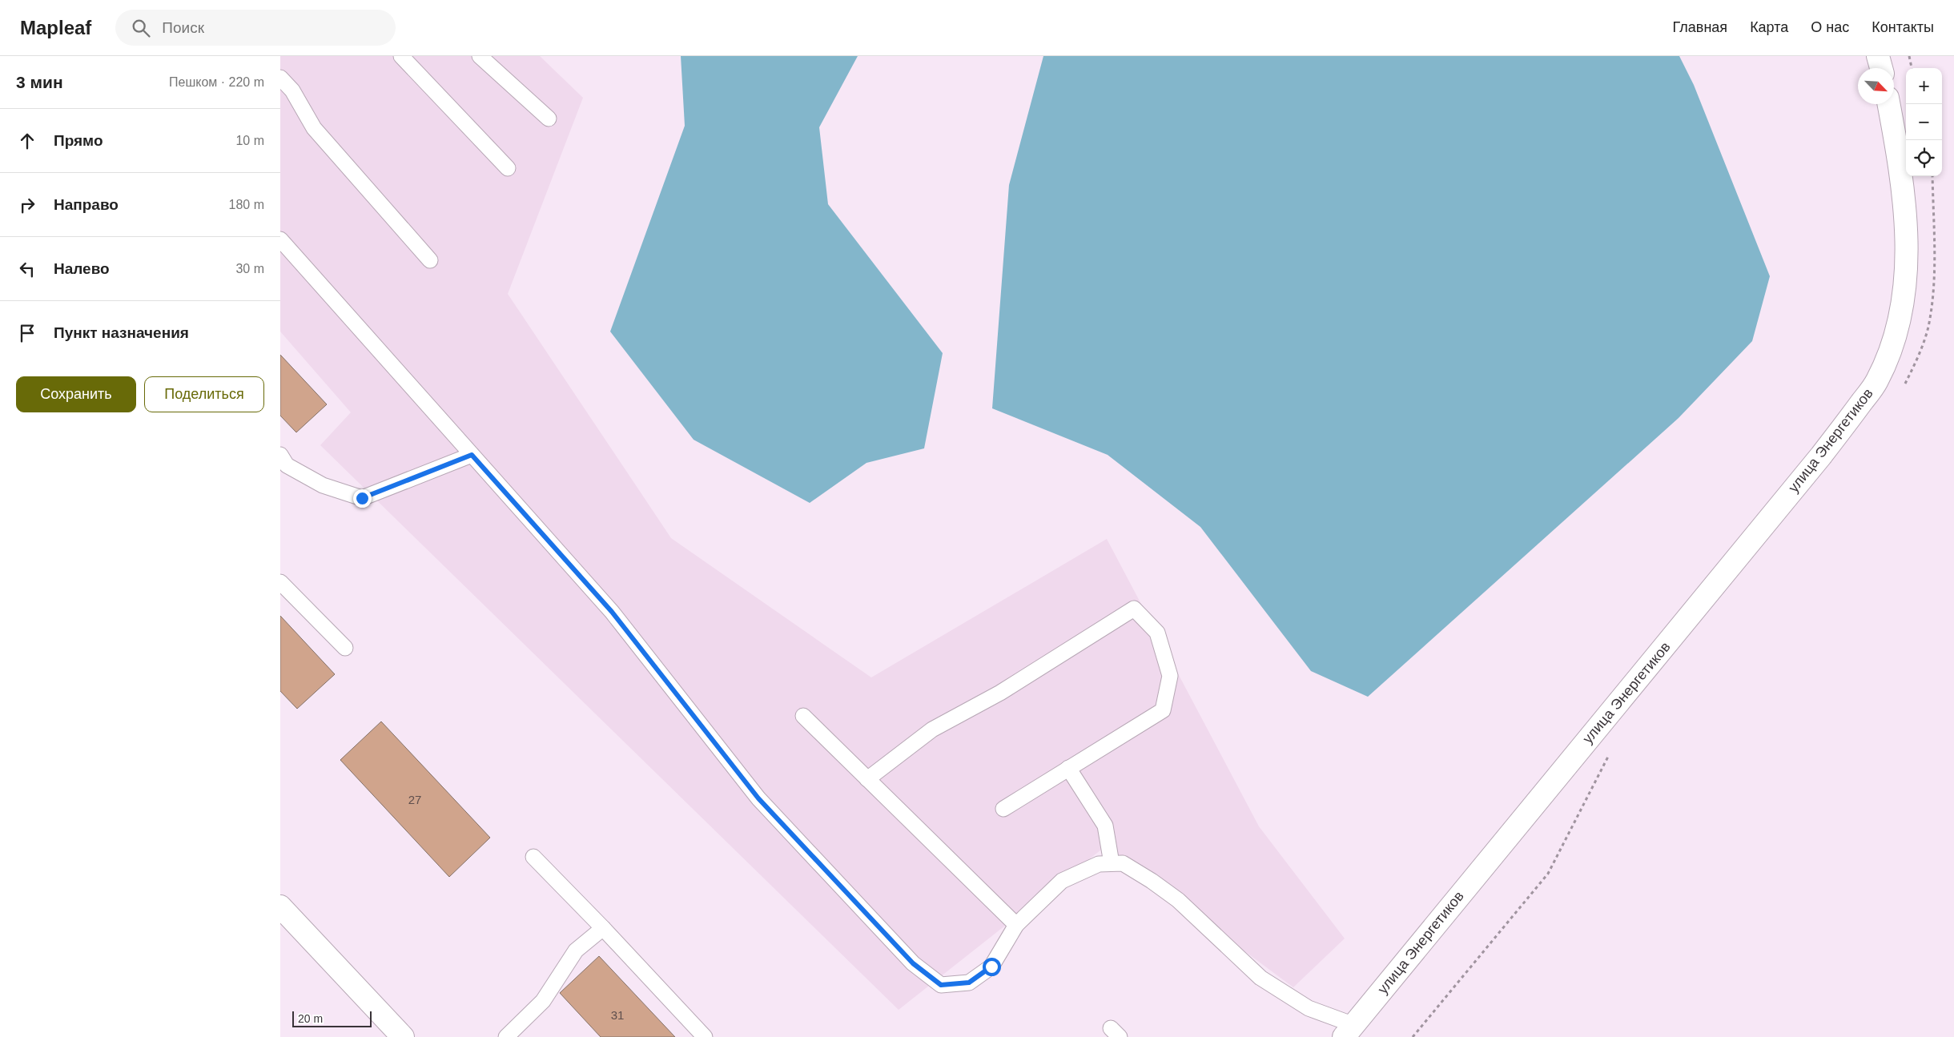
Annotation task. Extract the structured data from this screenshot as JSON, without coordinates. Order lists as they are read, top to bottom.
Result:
{
  "streets": {
    "street": ["улица Энергетиков"]
  },
  "house_numbers": ["27", "31"],
  "scale_bar": "20 m",
  "north": "bottom right",
  "page": {
    "header": "Mapleaf",
    "search": "Поиск",
    "nav": [
      "Главная",
      "Карта",
      "О нас",
      "Контакты"
    ],
    "heading": ["3 мин", "Пешком · 220 m"],
    "map_buttons": ["+", "−"],
    "list": [
      ["Прямо", "10 m"],
      ["Направо", "180 m"],
      ["Налево", "30 m"],
      "Пункт назначения"
    ],
    "buttons": ["Сохранить", "Поделиться"],
    "scale": "20 m"
  }
}
